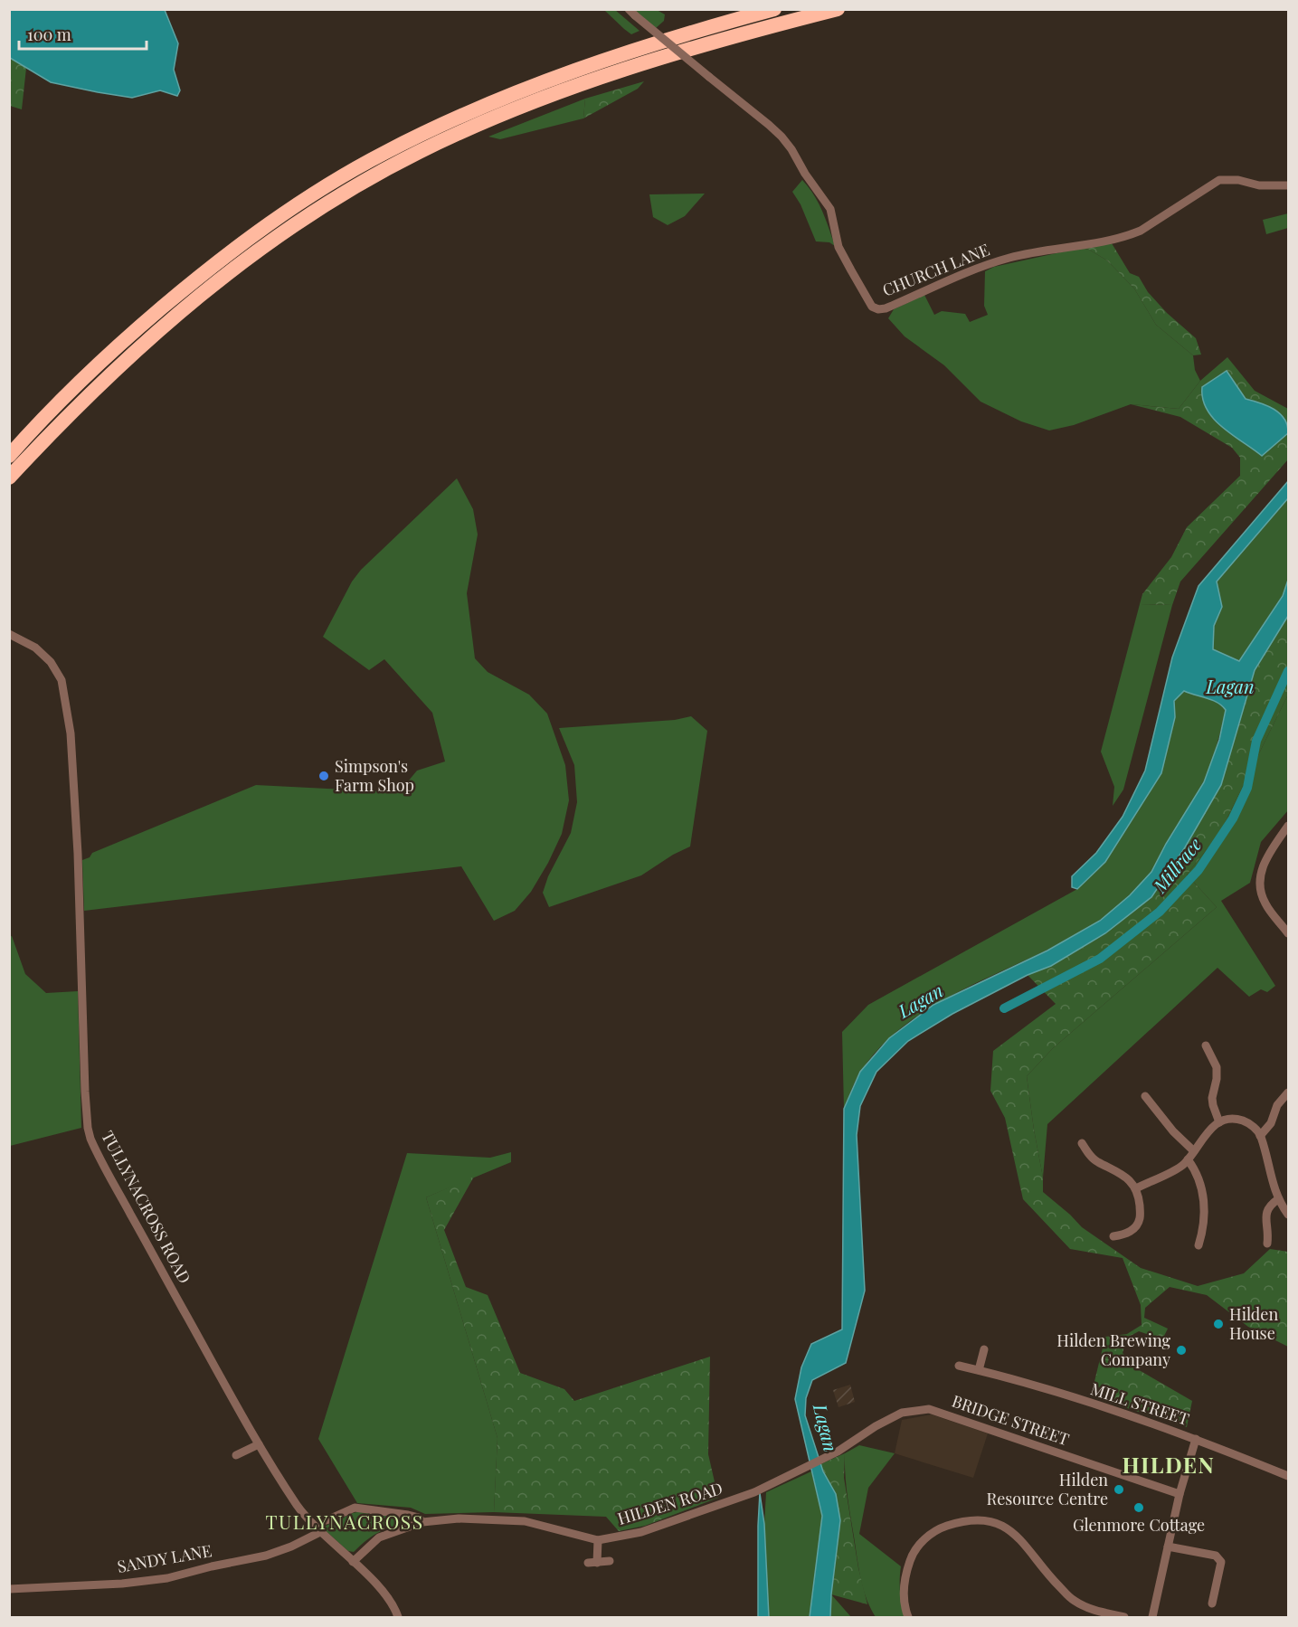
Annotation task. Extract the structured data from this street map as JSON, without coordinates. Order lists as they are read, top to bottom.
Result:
{
  "streets": {
    "street": [
      "CHURCH LANE",
      "TULLYNACROSS ROAD",
      "MILL STREET",
      "BRIDGE STREET",
      "HILDEN ROAD",
      "SANDY LANE"
    ]
  },
  "crossings": [
    ["TULLYNACROSS ROAD", "HILDEN ROAD"],
    ["TULLYNACROSS ROAD", "SANDY LANE"],
    ["BRIDGE STREET", "HILDEN ROAD"]
  ],
  "districts": ["HILDEN", "TULLYNACROSS"],
  "water": ["Lagan", "Millrace"],
  "places": [
    "Simpson's Farm Shop",
    "Hilden House",
    "Hilden Brewing Company",
    "Hilden Resource Centre",
    "Glenmore Cottage"
  ],
  "scale_bar": "100 m"
}
